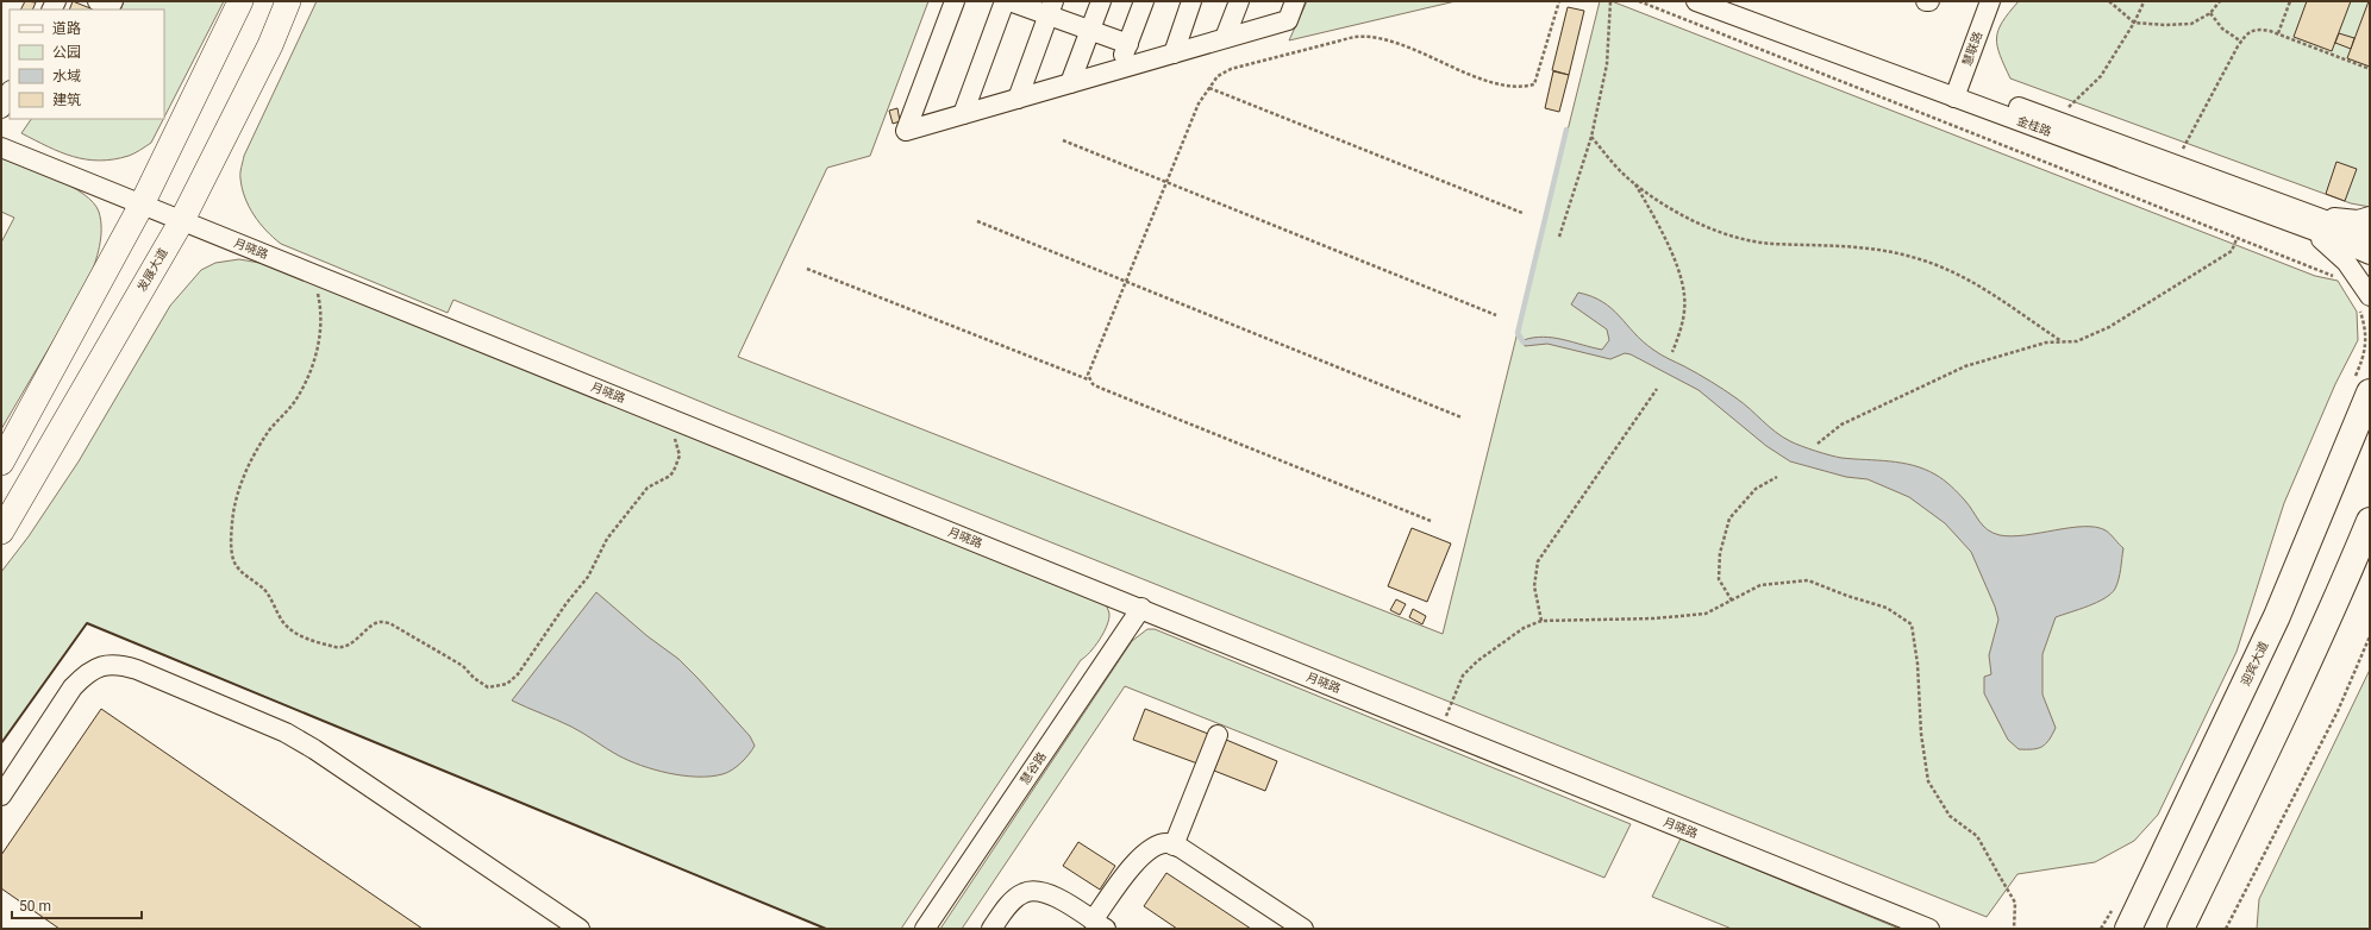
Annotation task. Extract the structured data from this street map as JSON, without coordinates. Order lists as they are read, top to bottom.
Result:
{
  "streets": {
    "highway": ["迎宾大道"],
    "main road": ["发展大道"],
    "street": [
      "慧联路",
      "金桂路",
      "月晓路",
      "慧谷路"
    ]
  },
  "crossings": [
    ["慧联路", "金桂路"],
    ["月晓路", "发展大道"],
    ["月晓路", "慧谷路"]
  ],
  "legend": [
    "道路",
    "公园",
    "水域",
    "建筑"
  ],
  "scale_bar": "50 m"
}
